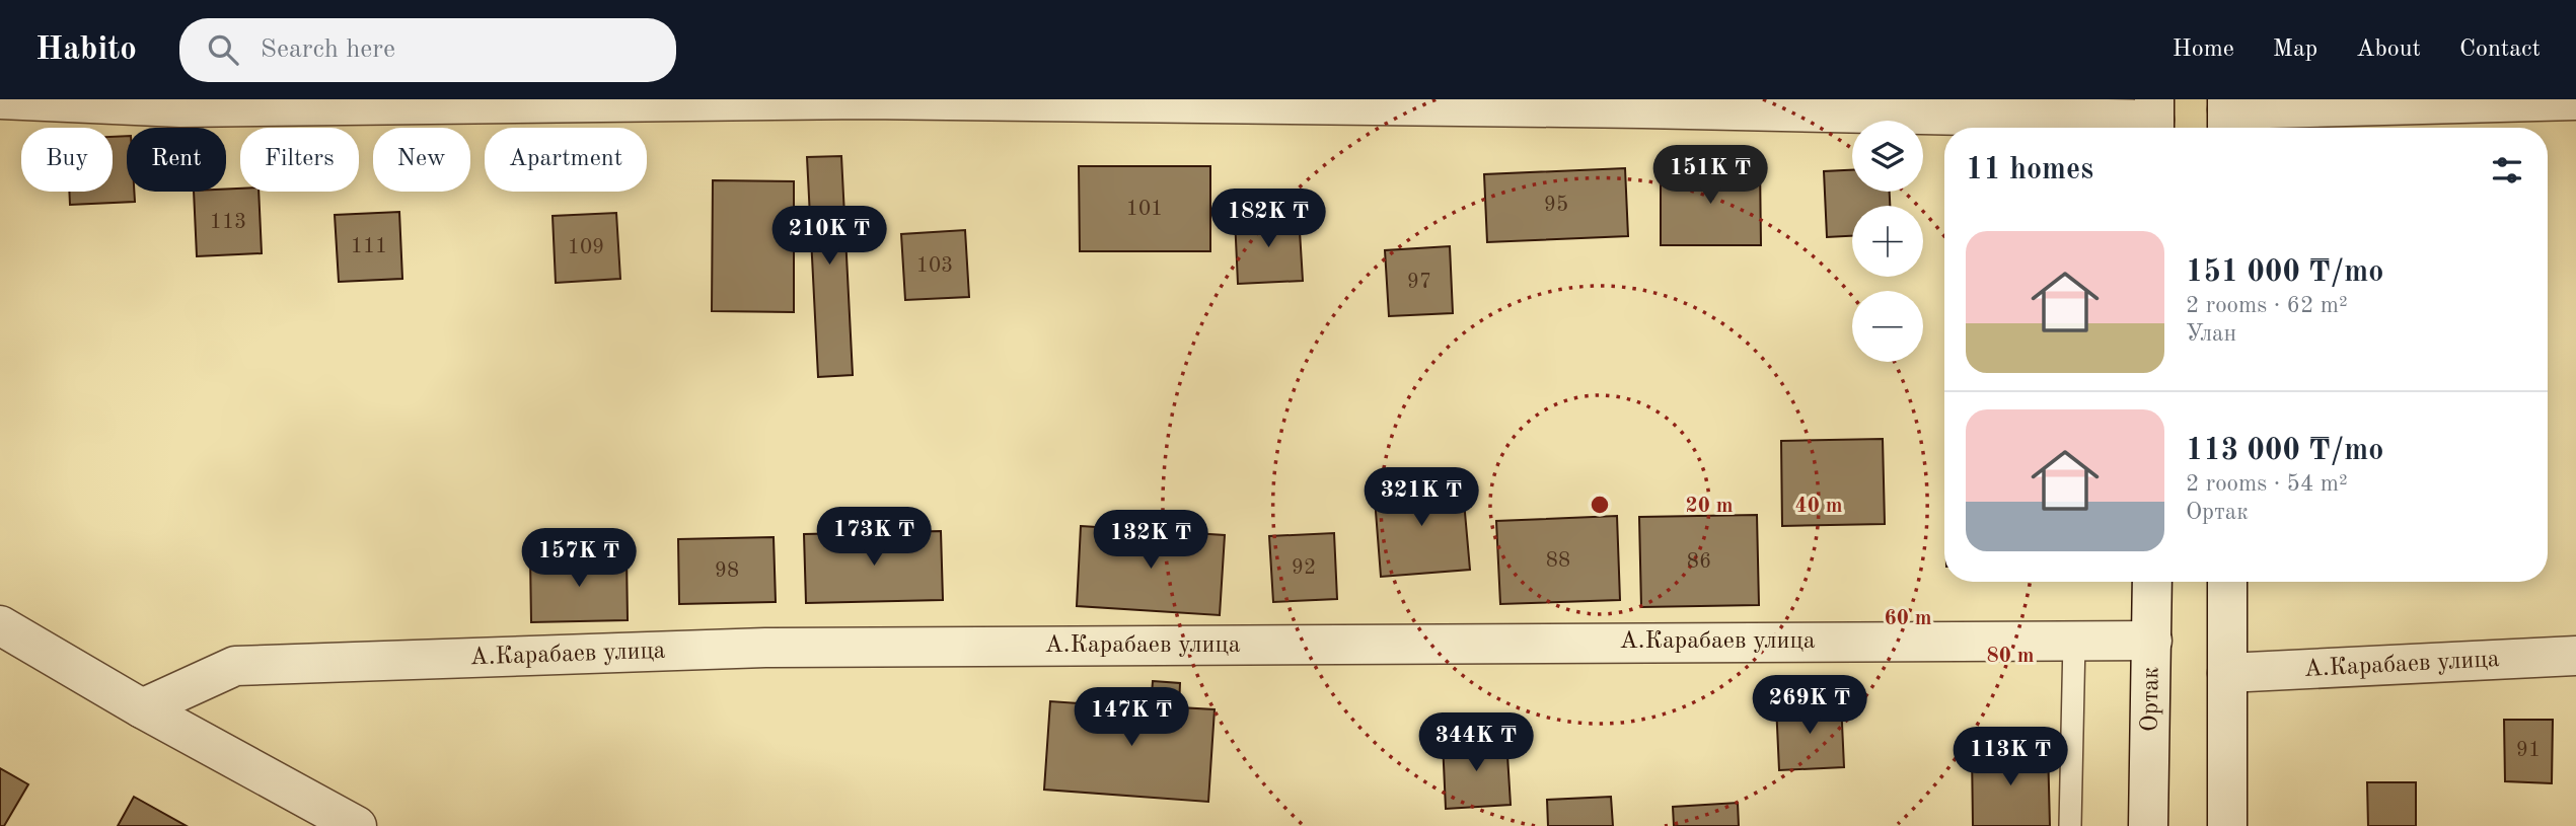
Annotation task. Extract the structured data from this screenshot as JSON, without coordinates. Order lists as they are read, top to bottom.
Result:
{
  "streets": {
    "street": ["А.Карабаев улица", "Ортак"]
  },
  "crossings": [
    ["А.Карабаев улица", "Ортак"]
  ],
  "house_numbers": [
    "95",
    "101",
    "113",
    "111",
    "109",
    "103",
    "97",
    "88",
    "86",
    "92",
    "98",
    "91"
  ],
  "page": {
    "header": "Habito",
    "search": "Search here",
    "nav": [
      "Home",
      "Map",
      "About",
      "Contact"
    ],
    "map_buttons": ["+", "−"],
    "chip": [
      "Buy",
      "Rent",
      "Filters",
      "New",
      "Apartment"
    ],
    "heading": "11 homes",
    "price": [
      "151K ₸",
      "182K ₸",
      "210K ₸",
      "321K ₸",
      "173K ₸",
      "132K ₸",
      "157K ₸",
      "269K ₸",
      "147K ₸",
      "344K ₸",
      "113K ₸"
    ],
    "list": [
      {
        "name": "151 000 ₸/mo",
        "note": "2 rooms · 62 m² · Улан"
      },
      {
        "name": "113 000 ₸/mo",
        "note": "2 rooms · 54 m² · Ортак"
      }
    ]
  },
  "rings": [
    "20 m",
    "40 m",
    "60 m",
    "80 m"
  ]
}
